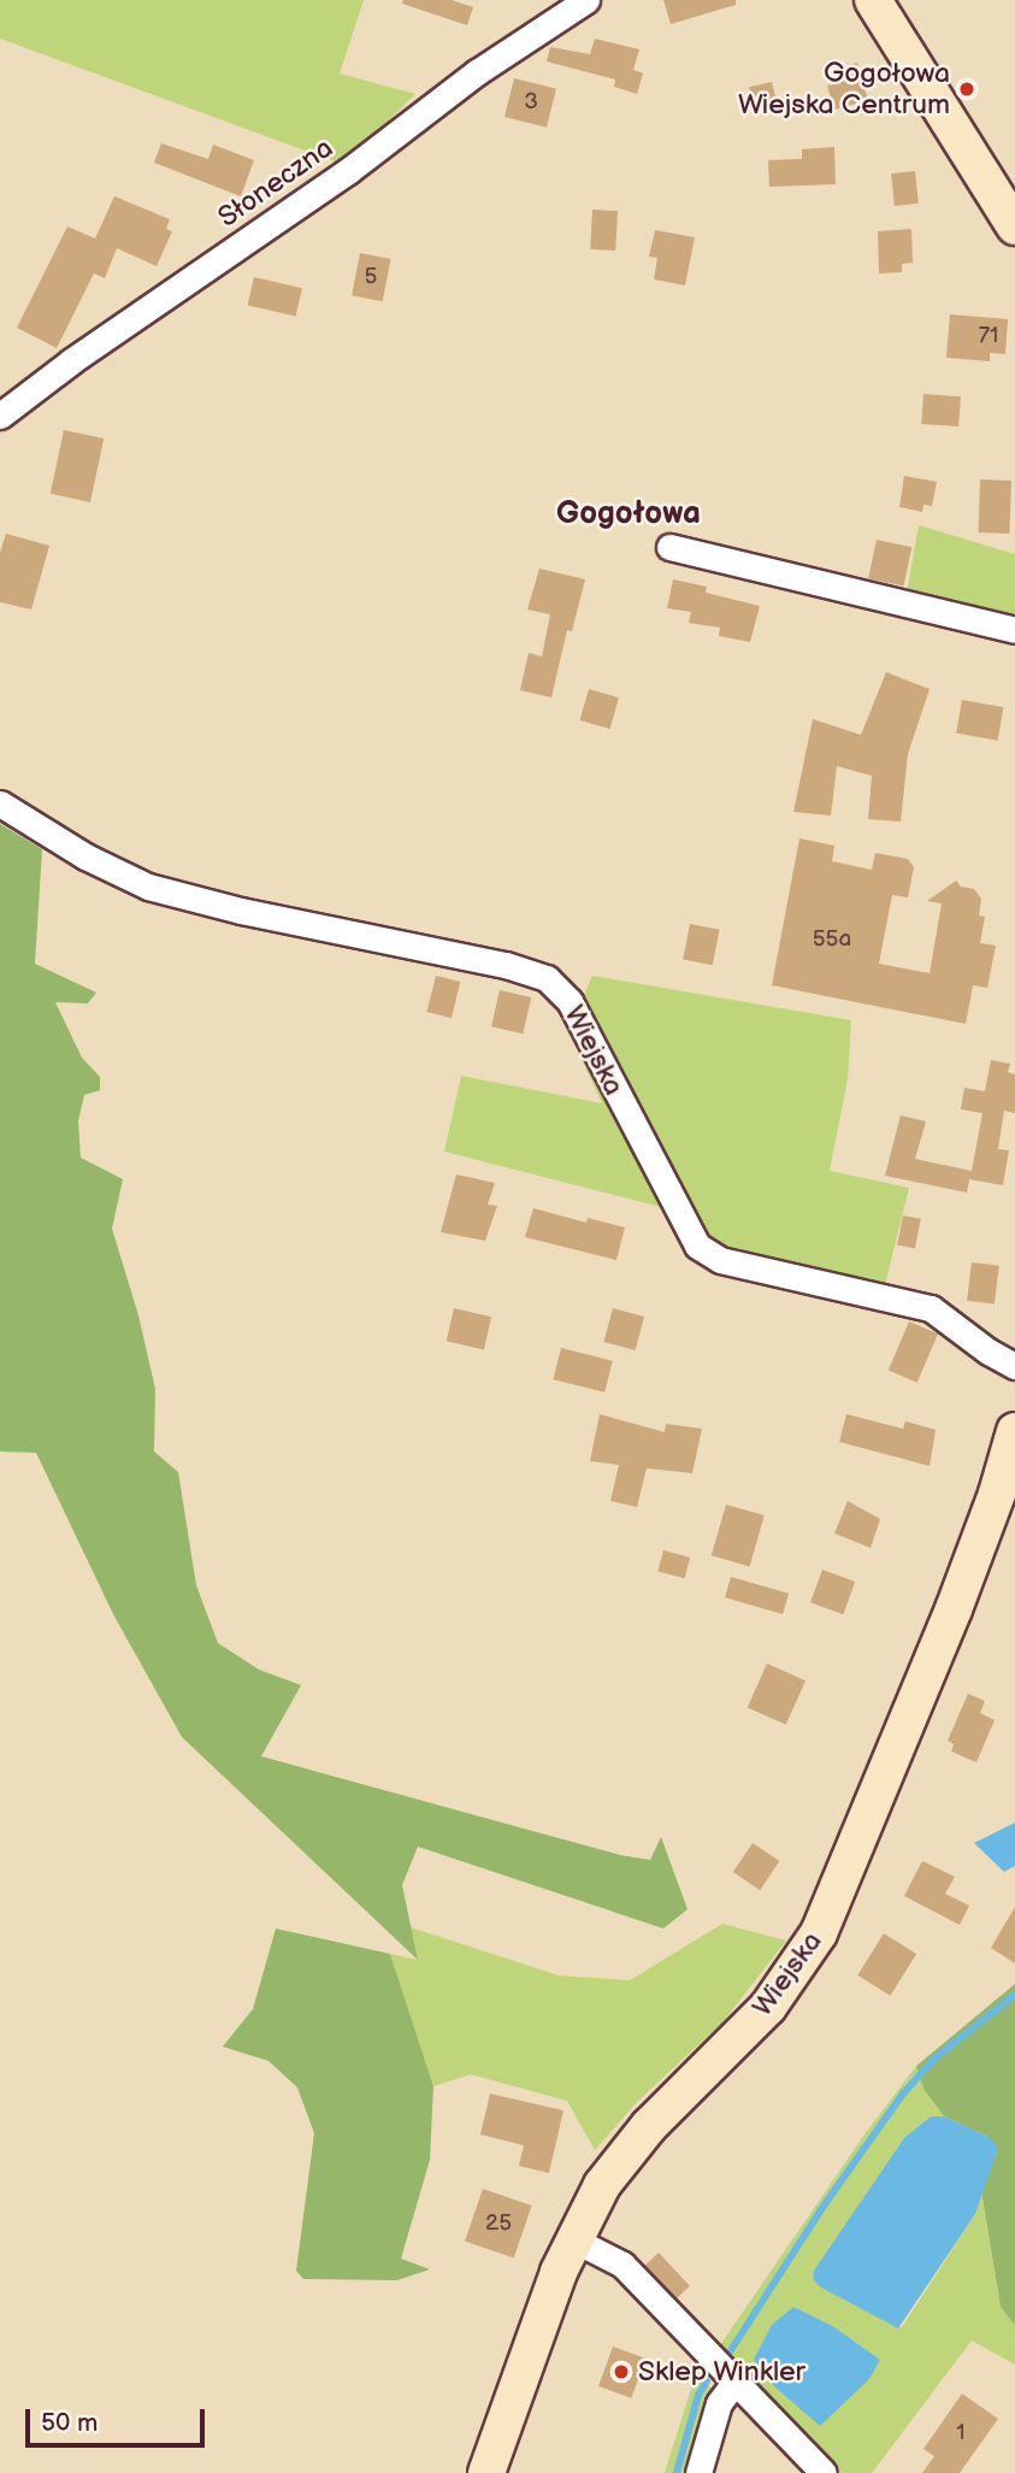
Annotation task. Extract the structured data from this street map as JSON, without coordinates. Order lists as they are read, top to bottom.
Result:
{
  "streets": {
    "street": ["Słoneczna", "Wiejska"]
  },
  "districts": ["Gogołowa"],
  "places": ["Gogołowa Wiejska Centrum", "Sklep Winkler"],
  "house_numbers": [
    "3",
    "5",
    "71",
    "55a",
    "25",
    "1"
  ],
  "scale_bar": "50 m"
}
